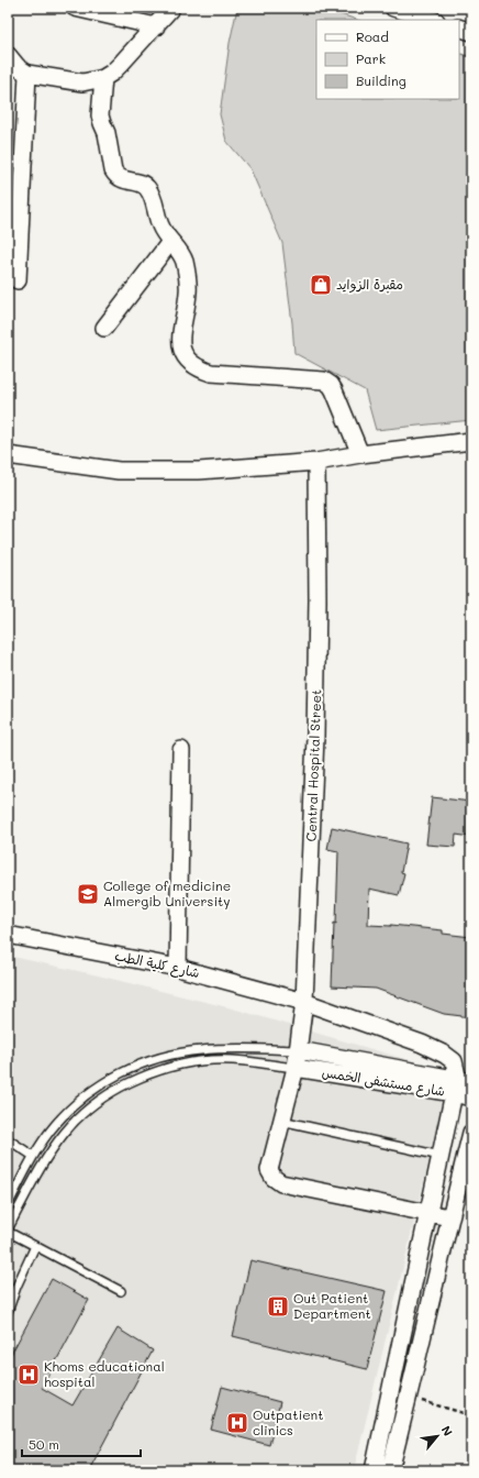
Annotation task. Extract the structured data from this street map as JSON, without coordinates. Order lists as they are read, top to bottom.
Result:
{
  "streets": {
    "street": ["Central Hospital Street", "شارع كلية الطب", "شارع مستشفى الخمس"]
  },
  "crossings": [
    ["Central Hospital Street", "شارع كلية الطب"],
    ["Central Hospital Street", "شارع مستشفى الخمس"],
    ["شارع كلية الطب", "شارع مستشفى الخمس"]
  ],
  "places": {
    "shop": ["مقبرة الزوايد"],
    "school or university": ["College of medicine Almergib University"],
    "building": ["Out Patient Department"],
    "hospital": ["Khoms educational hospital", "Outpatient clinics"]
  },
  "legend": ["Road", "Park", "Building"],
  "scale_bar": "50 m",
  "north": "top right"
}
